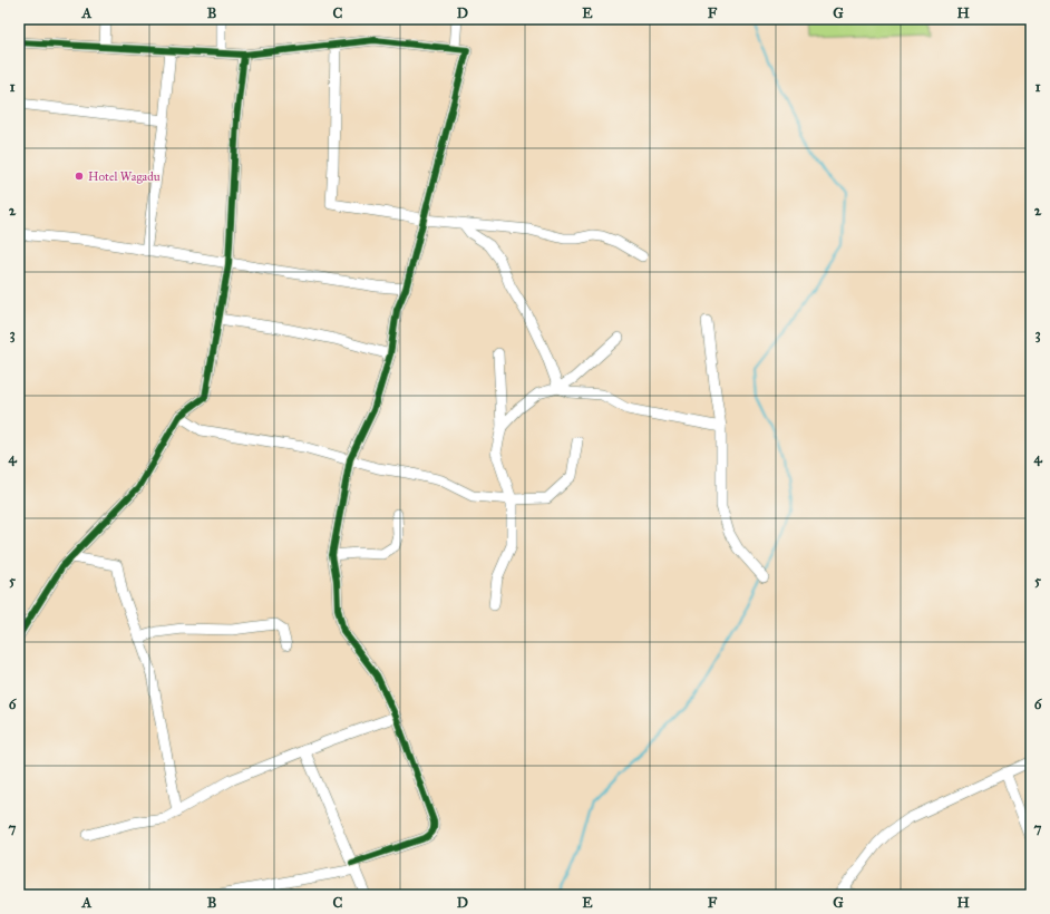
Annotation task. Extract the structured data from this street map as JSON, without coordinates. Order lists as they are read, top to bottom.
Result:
{
  "places": ["Hotel Wagadu"],
  "grid": {
    "columns": [
      "A",
      "B",
      "C",
      "D",
      "E",
      "F",
      "G",
      "H"
    ],
    "rows": [
      "1",
      "2",
      "3",
      "4",
      "5",
      "6",
      "7"
    ]
  }
}
